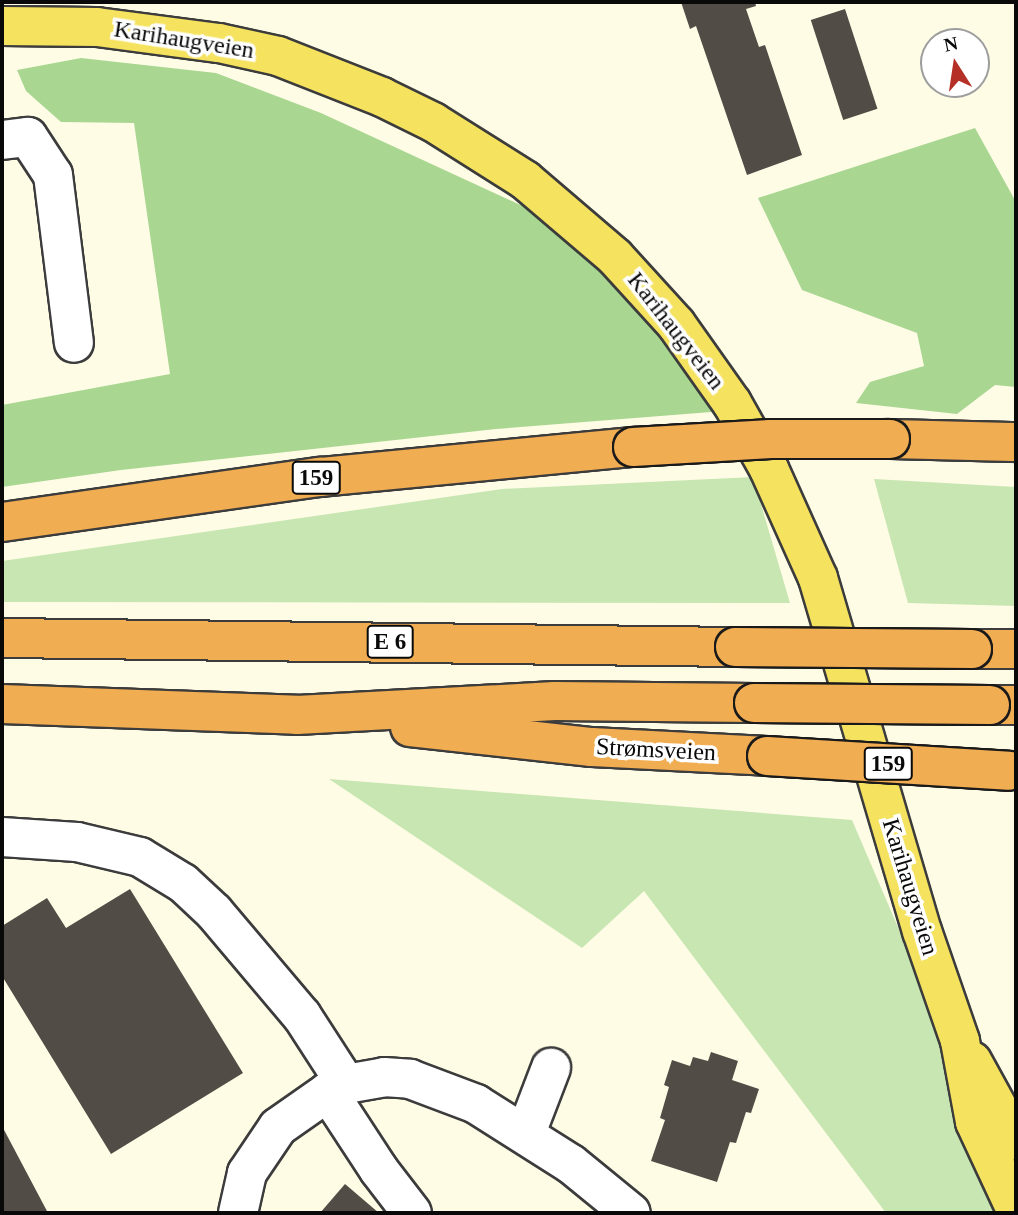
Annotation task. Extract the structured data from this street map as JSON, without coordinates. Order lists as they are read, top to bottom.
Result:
{
  "streets": {
    "highway": ["159", "E 6", "Strømsveien"],
    "main road": ["Karihaugveien"]
  },
  "north": "top"
}
